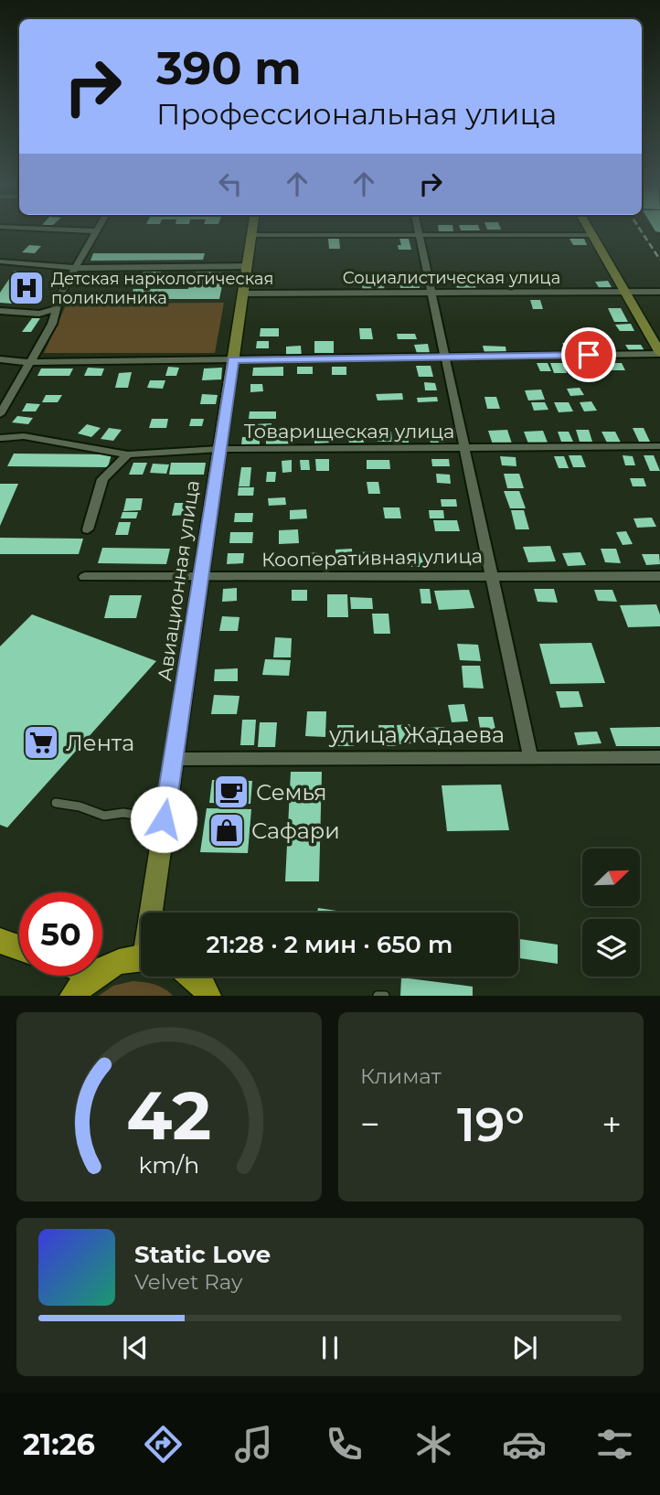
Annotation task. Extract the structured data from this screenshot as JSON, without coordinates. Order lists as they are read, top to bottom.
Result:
{
  "streets": {
    "main road": ["Авиационная улица"],
    "street": [
      "Социалистическая улица",
      "Товарищеская улица",
      "Кооперативная улица",
      "улица Жадаева"
    ]
  },
  "crossings": [
    ["Социалистическая улица", "Авиационная улица"],
    ["Товарищеская улица", "Авиационная улица"],
    ["Кооперативная улица", "Авиационная улица"],
    ["Авиационная улица", "улица Жадаева"]
  ],
  "places": {
    "hospital": ["Детская наркологическая поликлиника"],
    "supermarket": ["Лента"],
    "cafe": ["Семья"],
    "shop": ["Сафари"]
  },
  "north": "top right",
  "page": {
    "turn": ["390 m", "Профессиональная улица"],
    "limit": "50",
    "trip": "21:28 · 2 мин · 650 m",
    "tile": "Климат",
    "heat": ["−", "19°", "+"],
    "song": ["Static Love", "Velvet Ray"],
    "tabs": "21:26",
    "gauge": ["42", "km/h"]
  }
}
